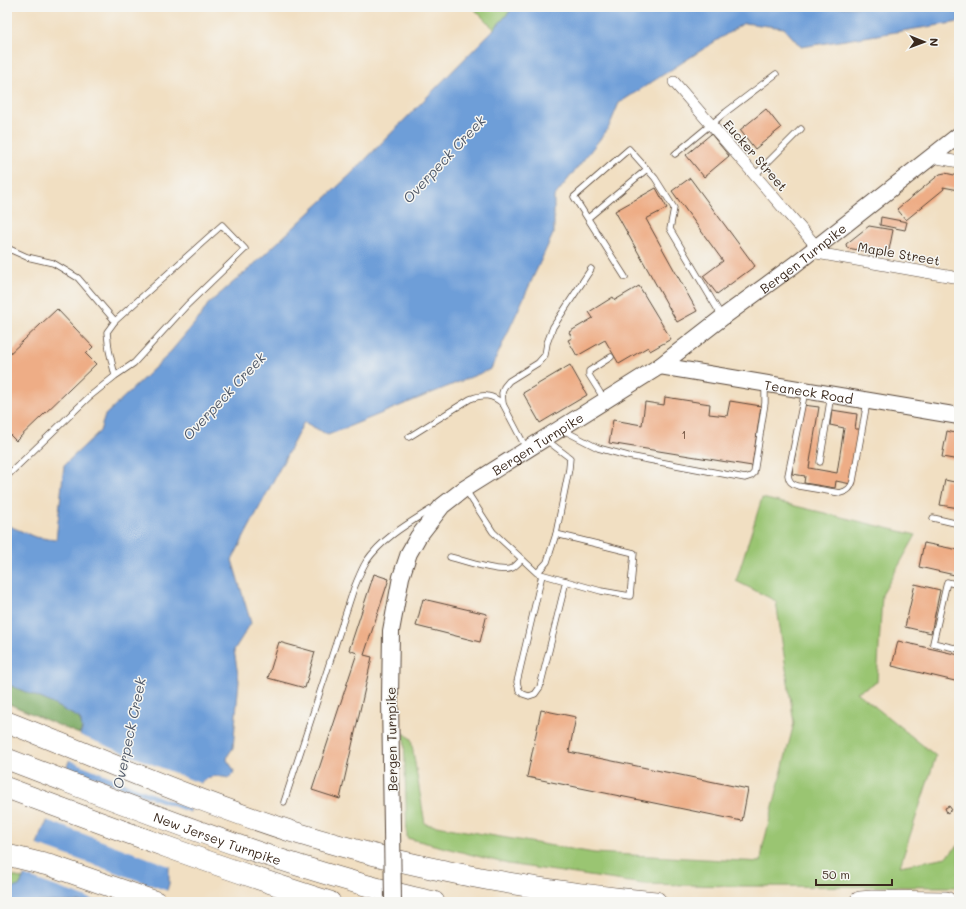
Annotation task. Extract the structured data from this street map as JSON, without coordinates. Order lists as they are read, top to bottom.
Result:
{
  "streets": {
    "highway": ["New Jersey Turnpike"],
    "main road": ["Bergen Turnpike", "Teaneck Road"],
    "street": ["Eucker Street", "Maple Street"]
  },
  "crossings": [
    ["Eucker Street", "Maple Street"],
    ["Eucker Street", "Bergen Turnpike"],
    ["Maple Street", "Bergen Turnpike"],
    ["Bergen Turnpike", "Teaneck Road"]
  ],
  "water": ["Overpeck Creek"],
  "house_numbers": ["1"],
  "scale_bar": "50 m",
  "north": "right"
}
